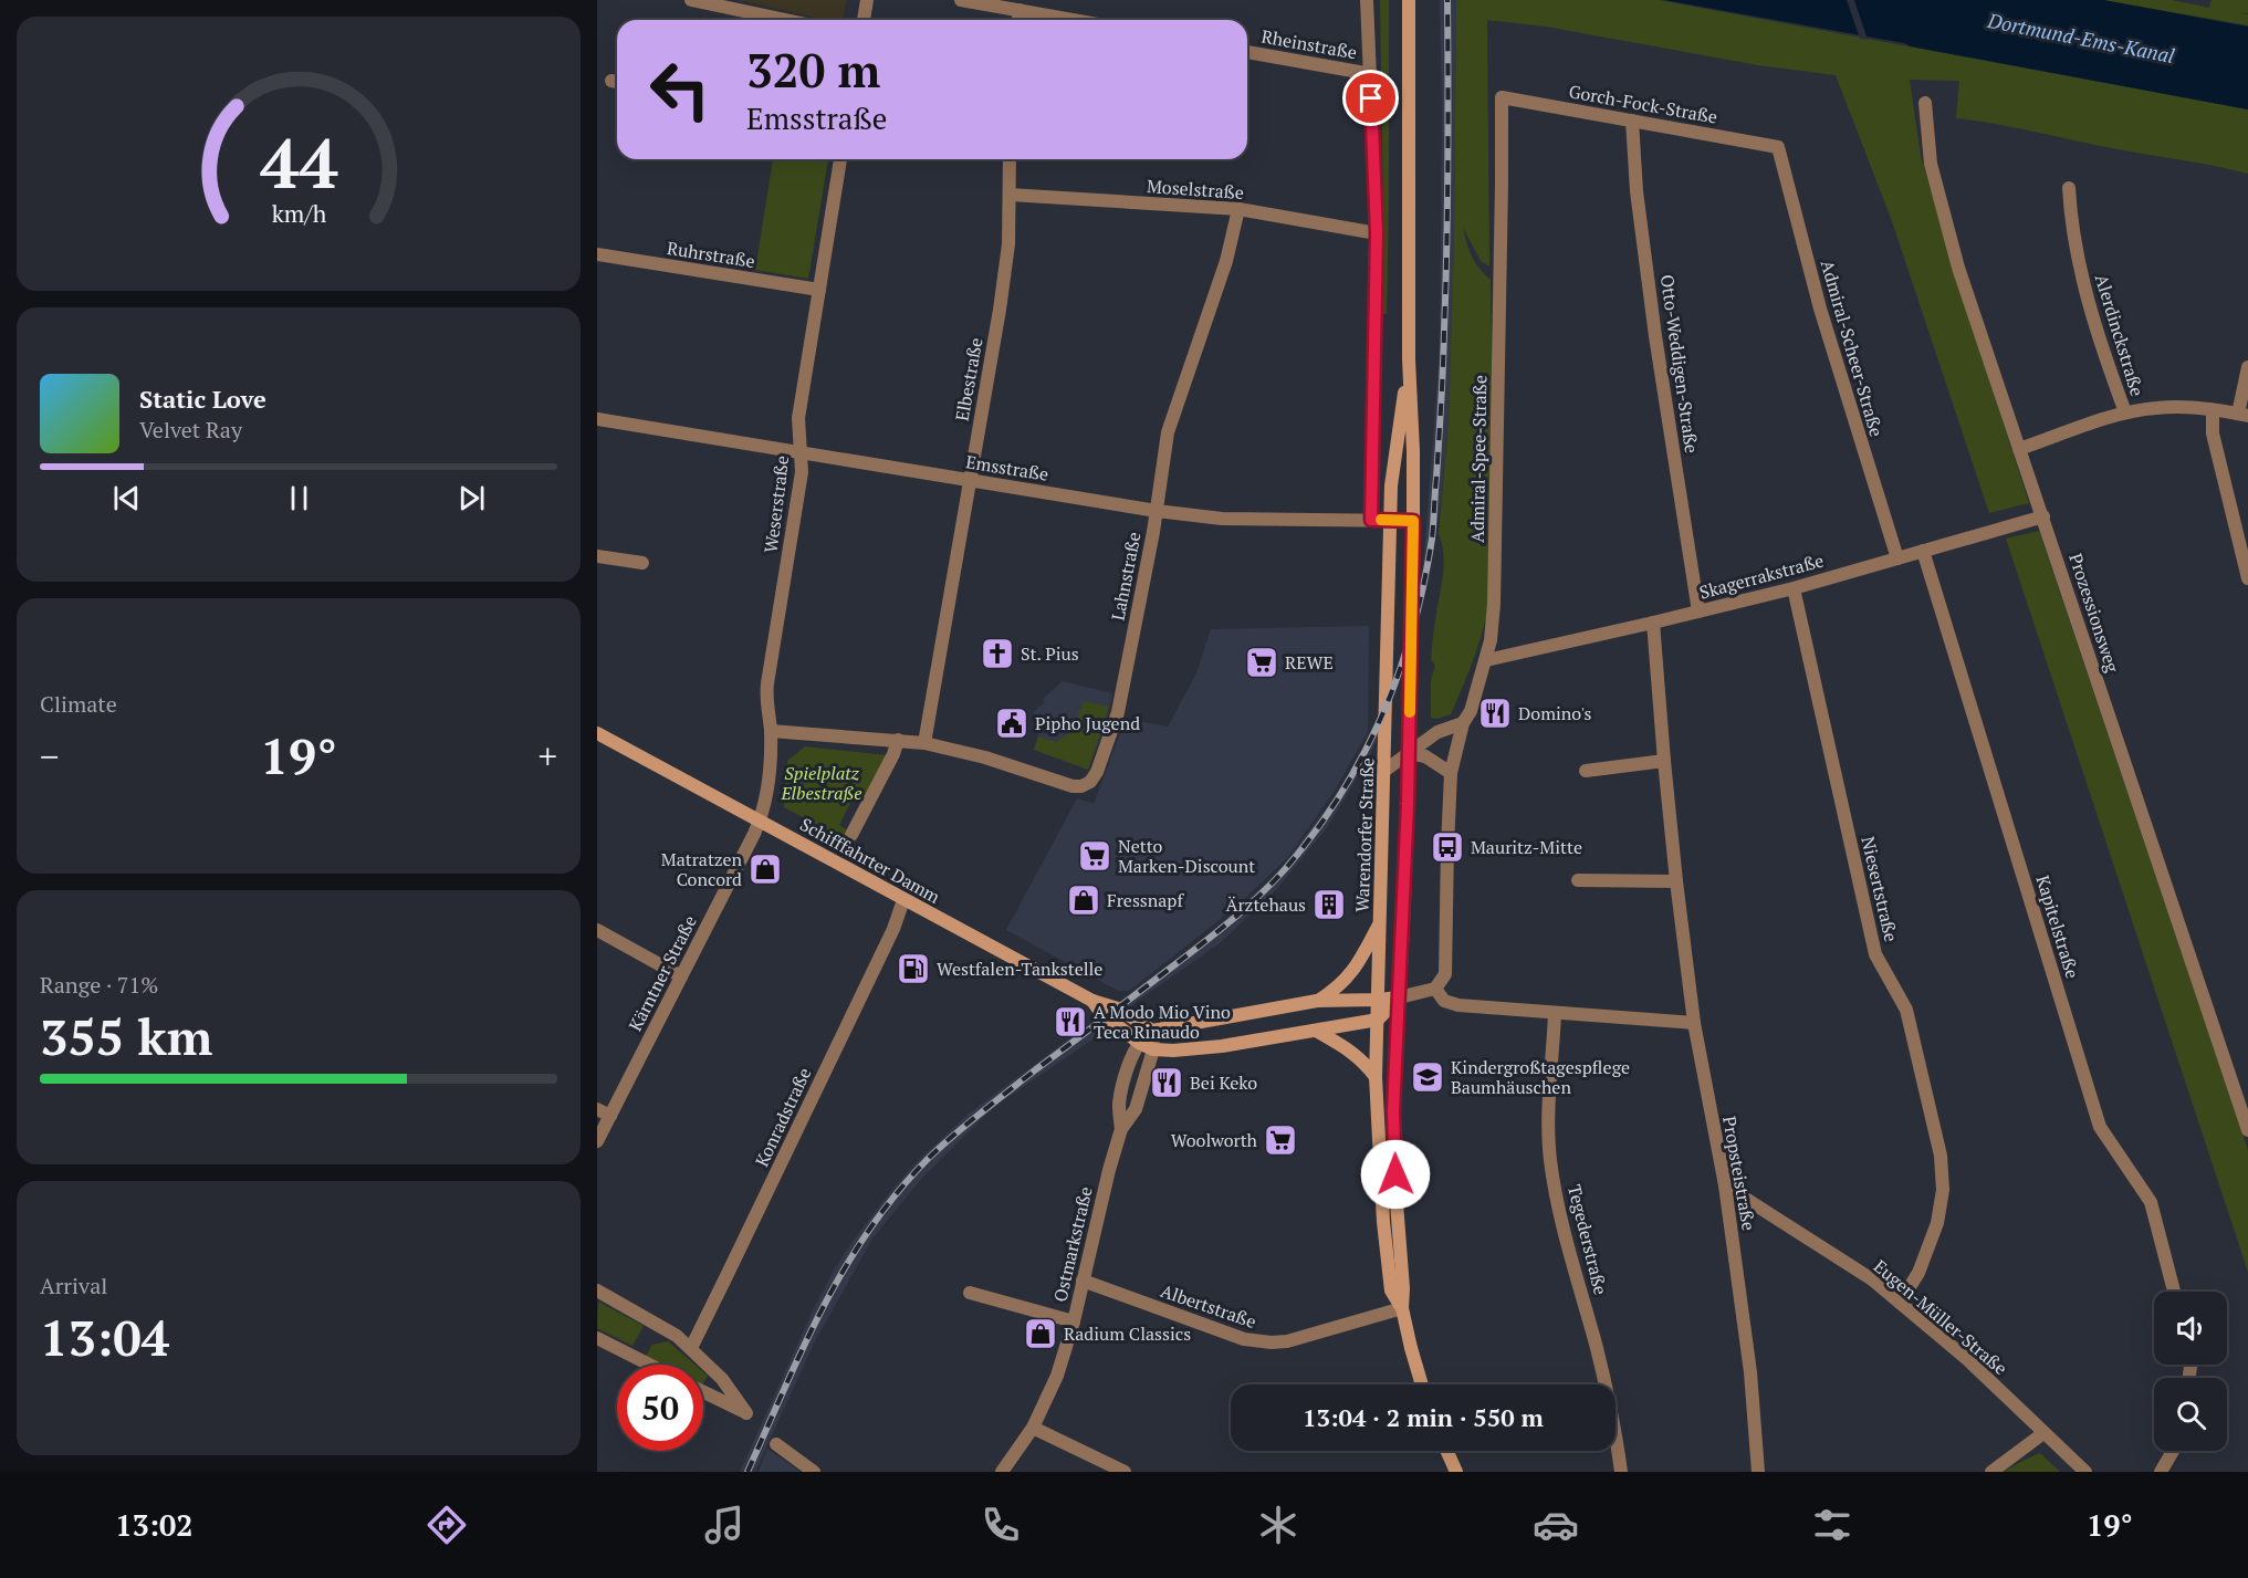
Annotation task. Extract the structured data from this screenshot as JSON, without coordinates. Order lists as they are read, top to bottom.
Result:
{
  "streets": {
    "main road": ["Warendorfer Straße", "Schifffahrter Damm"],
    "street": [
      "Rheinstraße",
      "Gorch-Fock-Straße",
      "Moselstraße",
      "Ruhrstraße",
      "Alerdinckstraße",
      "Admiral-Scheer-Straße",
      "Otto-Weddigen-Straße",
      "Elbestraße",
      "Admiral-Spee-Straße",
      "Emsstraße",
      "Weserstraße",
      "Lahnstraße",
      "Skagerrakstraße",
      "Prozessionsweg",
      "Niesertstraße",
      "Kapitelstraße",
      "Kärntner Straße",
      "Konradstraße",
      "Propsteistraße",
      "Tegederstraße",
      "Ostmarkstraße",
      "Albertstraße",
      "Eugen-Müller-Straße"
    ]
  },
  "crossings": [
    ["Gorch-Fock-Straße", "Admiral-Scheer-Straße"],
    ["Gorch-Fock-Straße", "Otto-Weddigen-Straße"],
    ["Gorch-Fock-Straße", "Admiral-Spee-Straße"],
    ["Moselstraße", "Elbestraße"],
    ["Moselstraße", "Lahnstraße"],
    ["Ruhrstraße", "Weserstraße"],
    ["Alerdinckstraße", "Prozessionsweg"],
    ["Admiral-Scheer-Straße", "Skagerrakstraße"],
    ["Otto-Weddigen-Straße", "Skagerrakstraße"],
    ["Elbestraße", "Emsstraße"],
    ["Elbestraße", "Lahnstraße"],
    ["Admiral-Spee-Straße", "Skagerrakstraße"],
    ["Emsstraße", "Weserstraße"],
    ["Emsstraße", "Lahnstraße"],
    ["Emsstraße", "Warendorfer Straße"],
    ["Weserstraße", "Schifffahrter Damm"],
    ["Weserstraße", "Kärntner Straße"],
    ["Skagerrakstraße", "Prozessionsweg"],
    ["Skagerrakstraße", "Niesertstraße"],
    ["Skagerrakstraße", "Kapitelstraße"],
    ["Skagerrakstraße", "Propsteistraße"],
    ["Warendorfer Straße", "Schifffahrter Damm"],
    ["Warendorfer Straße", "Albertstraße"],
    ["Schifffahrter Damm", "Kärntner Straße"],
    ["Schifffahrter Damm", "Konradstraße"],
    ["Schifffahrter Damm", "Ostmarkstraße"],
    ["Niesertstraße", "Eugen-Müller-Straße"],
    ["Propsteistraße", "Eugen-Müller-Straße"],
    ["Ostmarkstraße", "Albertstraße"]
  ],
  "water": ["Dortmund-Ems-Kanal"],
  "parks": ["Spielplatz Elbestraße"],
  "places": {
    "church": ["St. Pius"],
    "supermarket": ["REWE", "Netto Marken-Discount", "Woolworth"],
    "restaurant": ["Domino's", "A Modo Mio Vino Teca Rinaudo", "Bei Keko"],
    "public building": ["Pipho Jugend"],
    "bus stop": ["Mauritz-Mitte"],
    "shop": ["Matratzen Concord", "Fressnapf", "Radium Classics"],
    "building": ["Ärztehaus"],
    "fuel station": ["Westfalen-Tankstelle"],
    "school or university": ["Kindergroßtagespflege Baumhäuschen"]
  },
  "page": {
    "turn": ["320 m", "Emsstraße"],
    "song": ["Static Love", "Velvet Ray"],
    "tile": [
      "Climate",
      ["Range · 71%", "355 km"],
      ["Arrival", "13:04"]
    ],
    "heat": ["−", "19°", "+"],
    "limit": "50",
    "trip": "13:04 · 2 min · 550 m",
    "tabs": ["13:02", "19°"],
    "gauge": ["44", "km/h"]
  }
}
